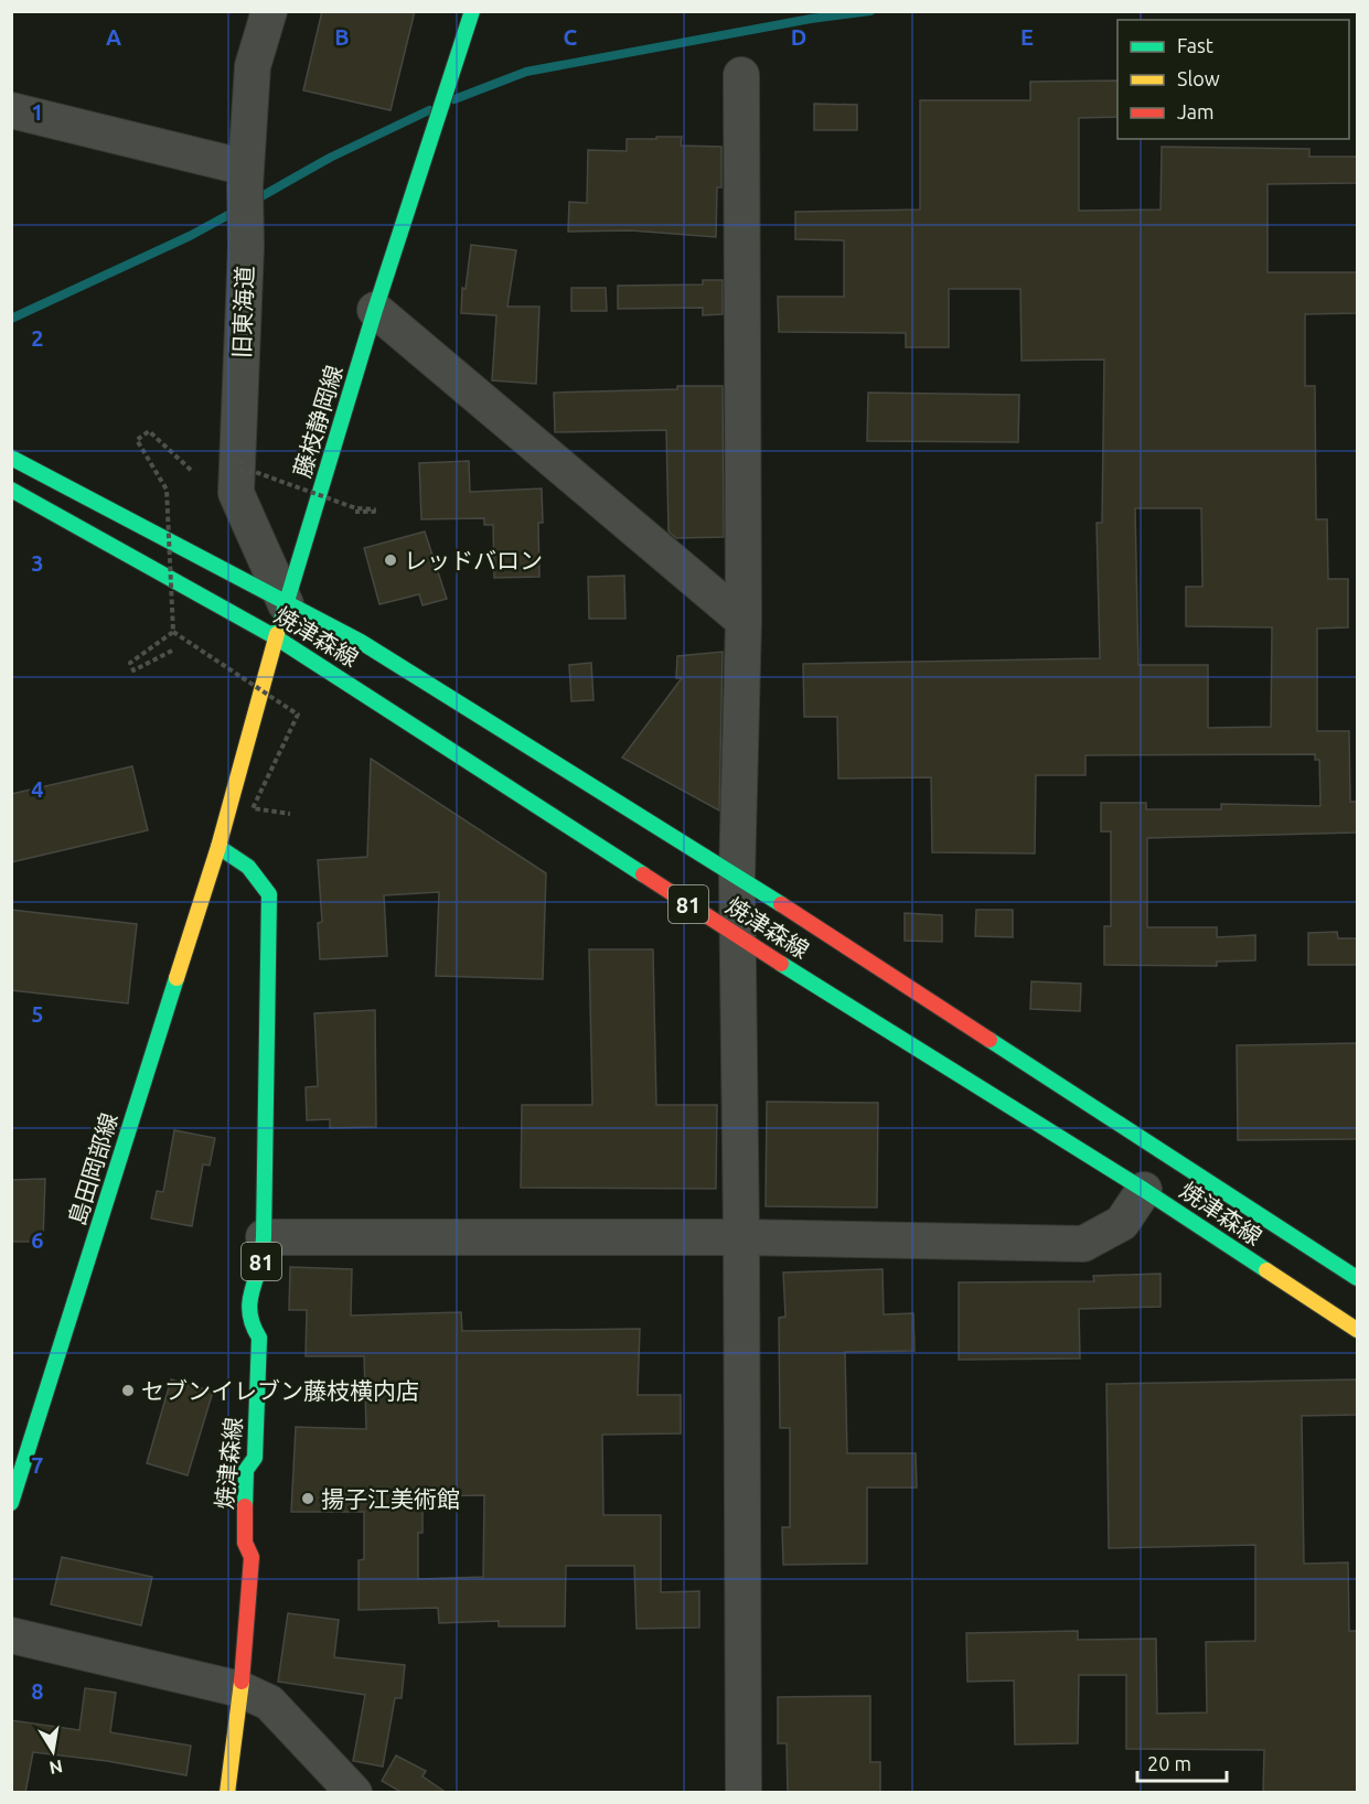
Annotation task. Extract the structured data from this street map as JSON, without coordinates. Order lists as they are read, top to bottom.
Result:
{
  "streets": {
    "main road": [
      "藤枝静岡線",
      "焼津森線",
      "81",
      "島田岡部線"
    ],
    "street": ["旧東海道"]
  },
  "crossings": [
    ["旧東海道", "藤枝静岡線"],
    ["旧東海道", "焼津森線"],
    ["藤枝静岡線", "焼津森線"],
    ["藤枝静岡線", "島田岡部線"],
    ["焼津森線", "島田岡部線"]
  ],
  "places": ["レッドバロン", "セブンイレブン藤枝横内店", "揚子江美術館"],
  "legend": ["Fast", "Slow", "Jam"],
  "scale_bar": "20 m",
  "north": "bottom",
  "grid": {
    "columns": [
      "A",
      "B",
      "C",
      "D",
      "E"
    ],
    "rows": [
      "1",
      "2",
      "3",
      "4",
      "5",
      "6",
      "7",
      "8"
    ]
  }
}
